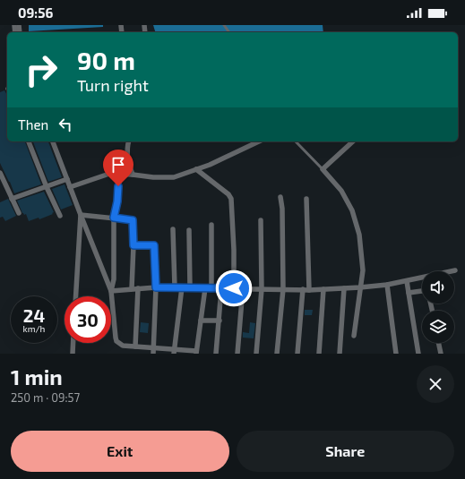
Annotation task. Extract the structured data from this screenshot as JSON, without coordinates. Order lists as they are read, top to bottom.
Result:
{
  "page": {
    "status": "09:56",
    "turn": ["90 m", "Turn right"],
    "then": "Then",
    "speed": "24 km/h",
    "limit": "30",
    "heading": ["1 min", "250 m · 09:57"],
    "buttons": ["Exit", "Share"]
  }
}
